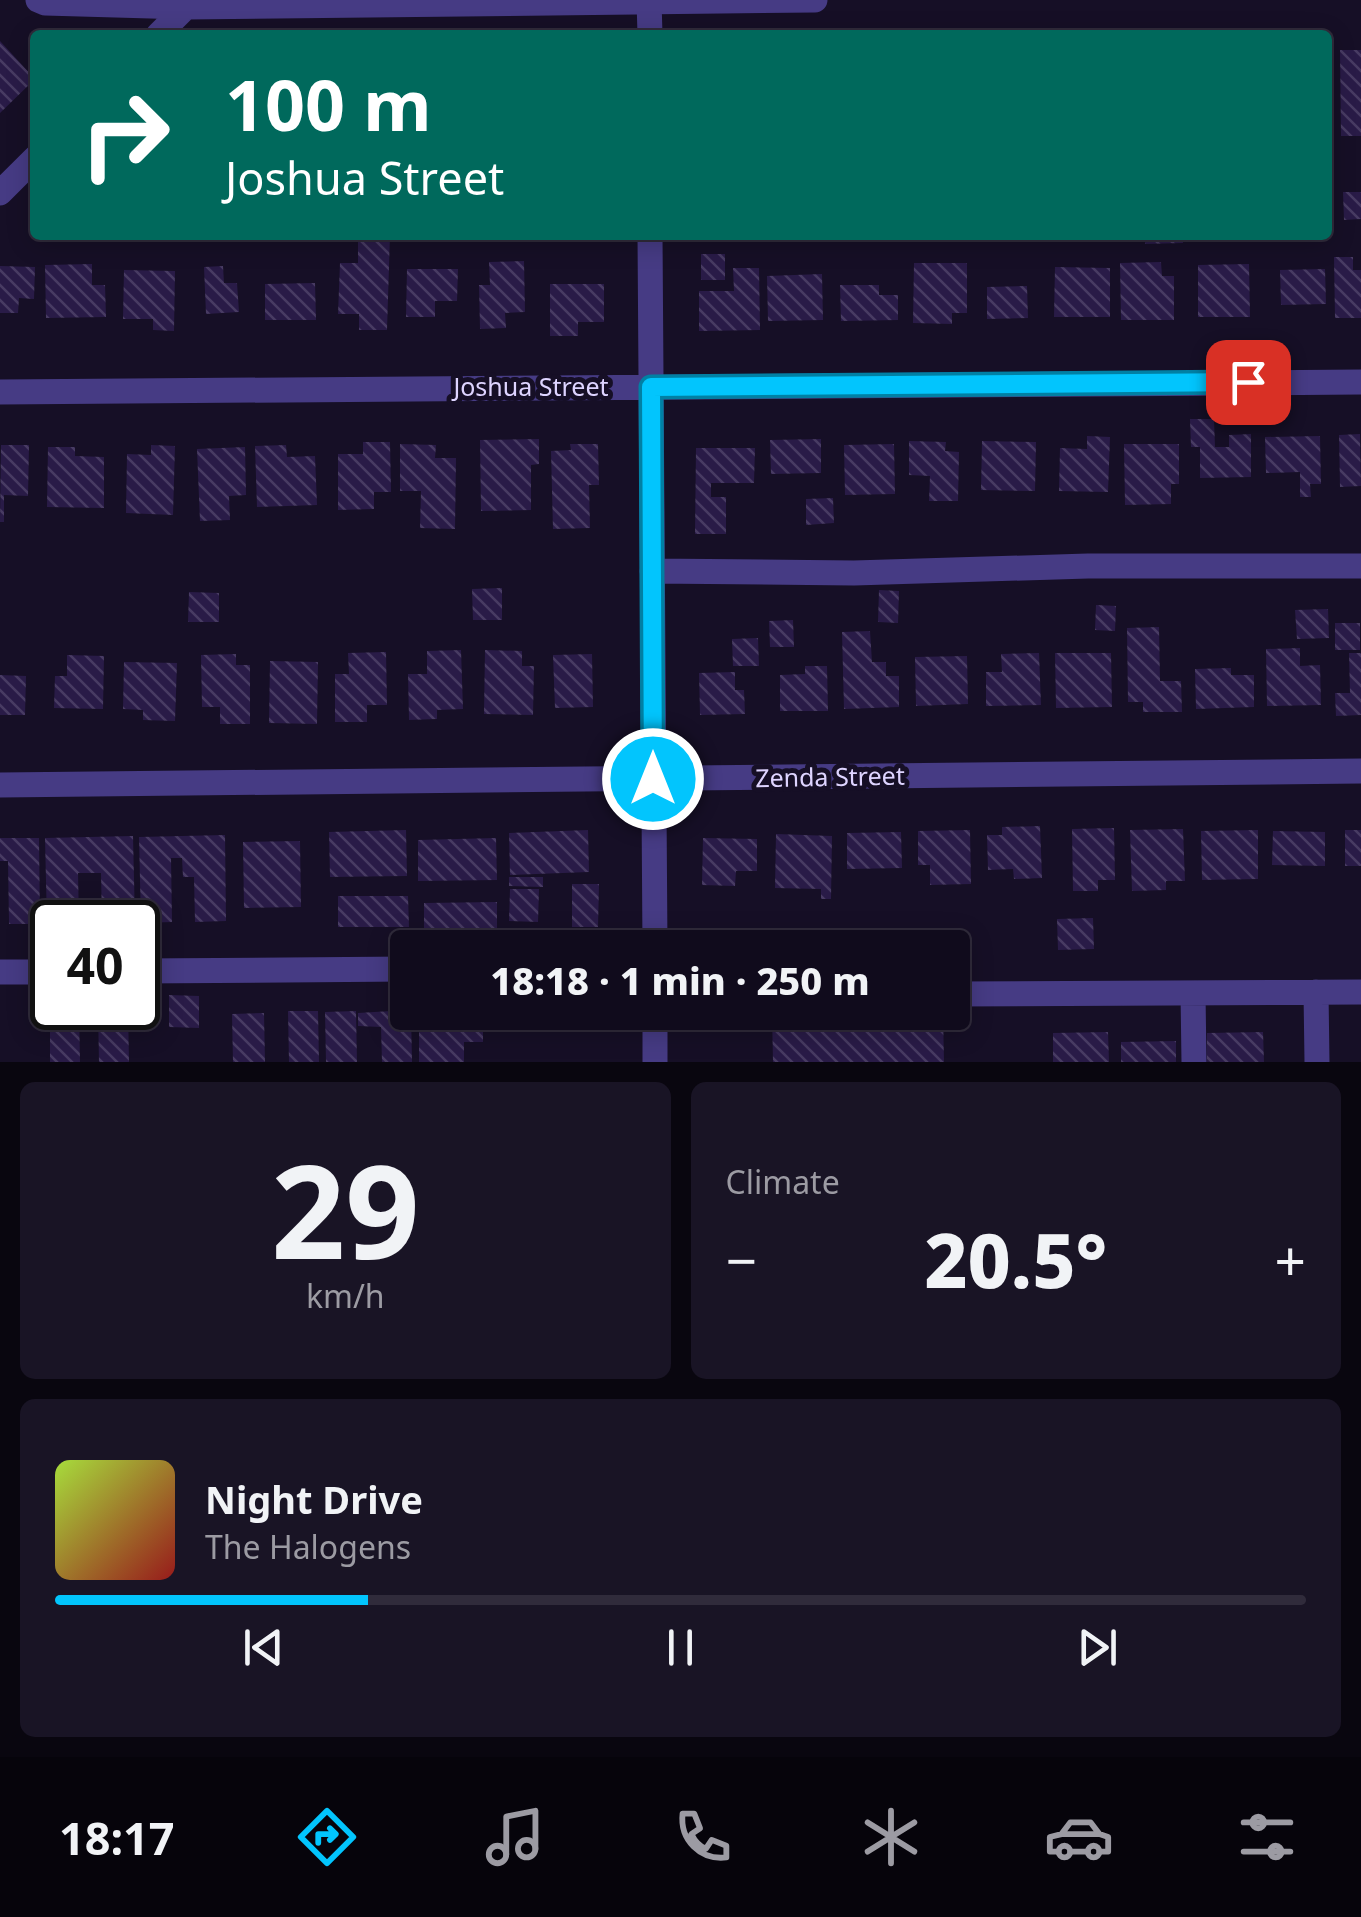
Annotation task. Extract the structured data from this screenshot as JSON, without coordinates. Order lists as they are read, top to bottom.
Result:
{
  "streets": {
    "street": ["Joshua Street", "Zenda Street"]
  },
  "page": {
    "turn": ["100 m", "Joshua Street"],
    "limit": "40",
    "trip": "18:18 · 1 min · 250 m",
    "tile": [
      ["29", "km/h"],
      "Climate"
    ],
    "heat": ["−", "20.5°", "+"],
    "song": ["Night Drive", "The Halogens"],
    "tabs": "18:17"
  }
}
